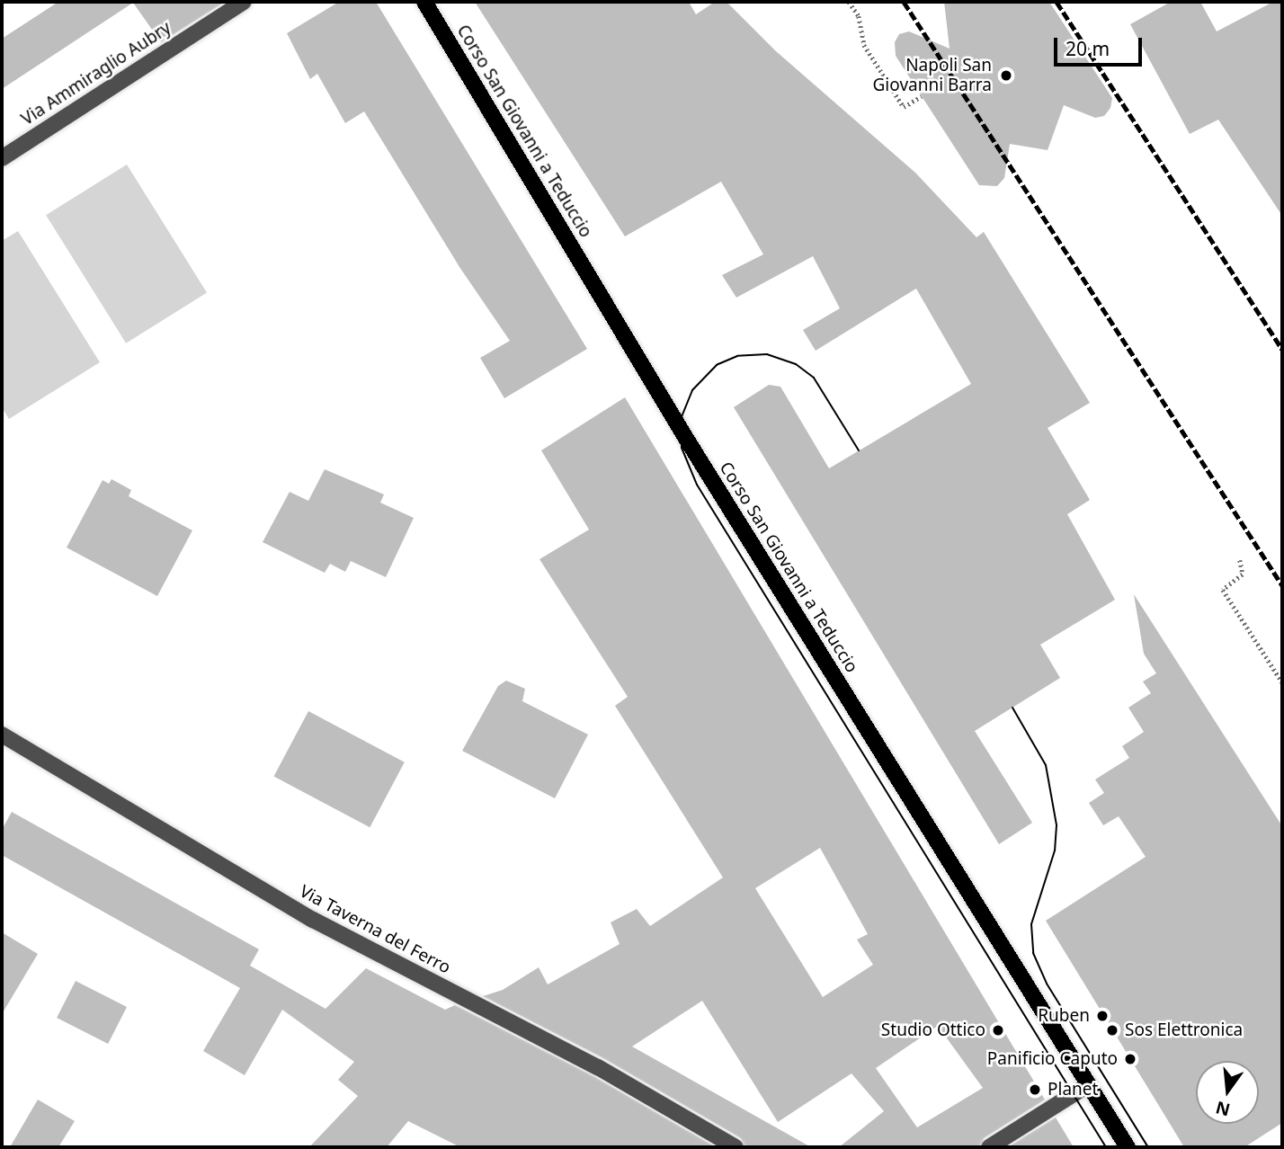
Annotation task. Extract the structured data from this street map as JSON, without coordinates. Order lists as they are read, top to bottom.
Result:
{
  "streets": {
    "main road": ["Corso San Giovanni a Teduccio"],
    "street": ["Via Ammiraglio Aubry", "Via Taverna del Ferro"]
  },
  "places": [
    "Napoli San Giovanni Barra",
    "Ruben",
    "Studio Ottico",
    "Sos Elettronica",
    "Panificio Caputo",
    "Planet"
  ],
  "scale_bar": "20 m",
  "north": "bottom"
}
